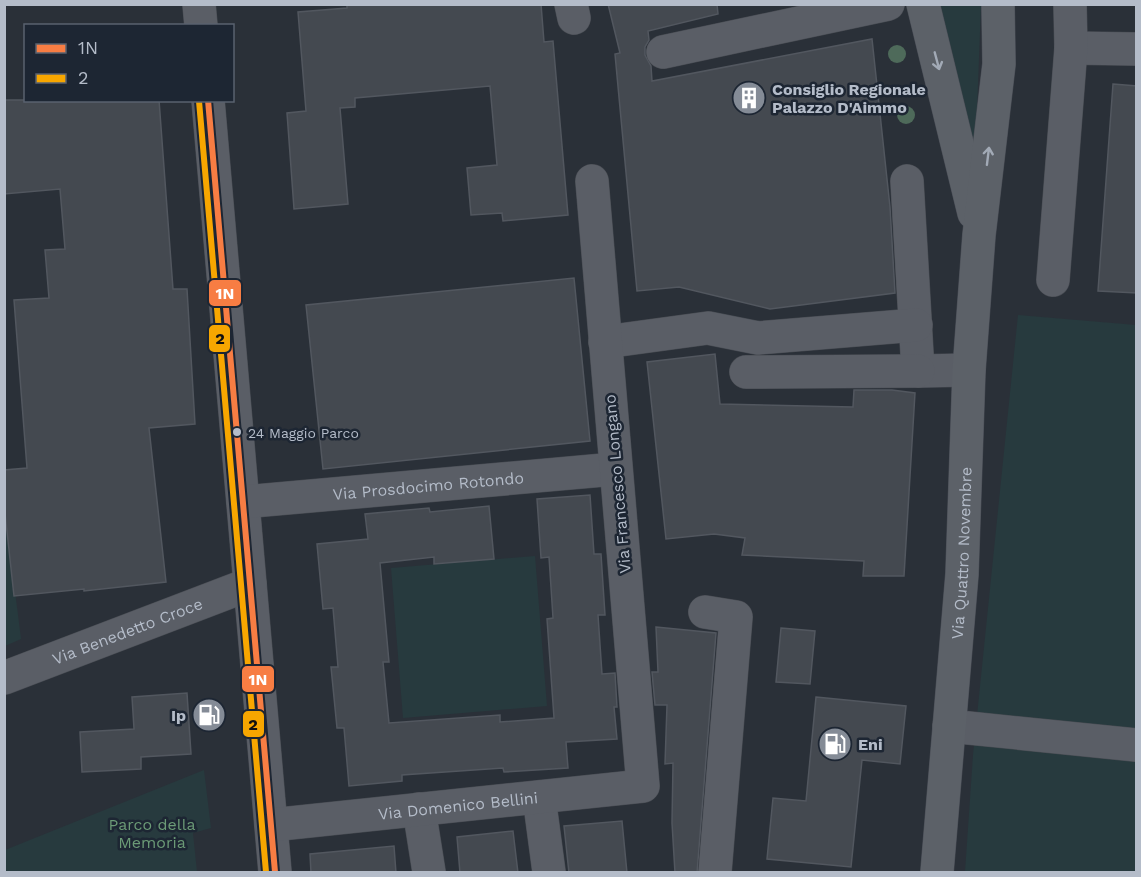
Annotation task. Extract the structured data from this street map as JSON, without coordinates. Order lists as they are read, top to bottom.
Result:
{
  "streets": {
    "main road": ["Via Quattro Novembre"],
    "street": [
      "Via Francesco Longano",
      "Via Prosdocimo Rotondo",
      "Via Benedetto Croce",
      "Via Domenico Bellini"
    ]
  },
  "crossings": [
    ["Via Francesco Longano", "Via Prosdocimo Rotondo"],
    ["Via Francesco Longano", "Via Domenico Bellini"]
  ],
  "parks": ["Parco della Memoria"],
  "places": {
    "building": ["Consiglio Regionale Palazzo D'Aimmo"],
    "other": ["24 Maggio Parco"],
    "fuel station": ["Ip", "Eni"]
  },
  "lines": ["transit line 1N", "transit line 2"],
  "legend": ["1N", "2"]
}
